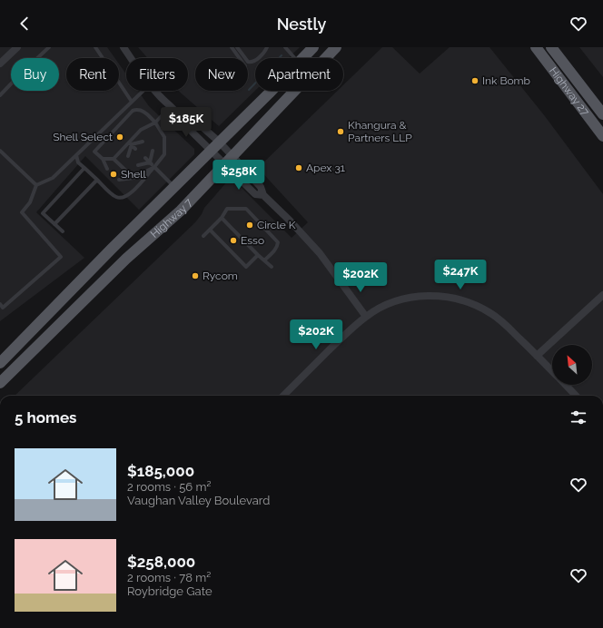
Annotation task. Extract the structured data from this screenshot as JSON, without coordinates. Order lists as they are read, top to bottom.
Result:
{
  "streets": {
    "main road": ["Highway 27", "Highway 7"]
  },
  "places": [
    "Ink Bomb",
    "Khangura & Partners LLP",
    "Shell Select",
    "Apex 31",
    "Shell",
    "Circle K",
    "Esso",
    "Rycom"
  ],
  "north": "top left",
  "page": {
    "header": "Nestly",
    "chip": [
      "Buy",
      "Rent",
      "Filters",
      "New",
      "Apartment"
    ],
    "price": [
      "$185K",
      "$258K",
      "$247K",
      "$202K",
      "$202K"
    ],
    "heading": "5 homes",
    "list": [
      {
        "name": "$185,000",
        "note": "2 rooms · 56 m² · Vaughan Valley Boulevard"
      },
      {
        "name": "$258,000",
        "note": "2 rooms · 78 m² · Roybridge Gate"
      }
    ]
  }
}
